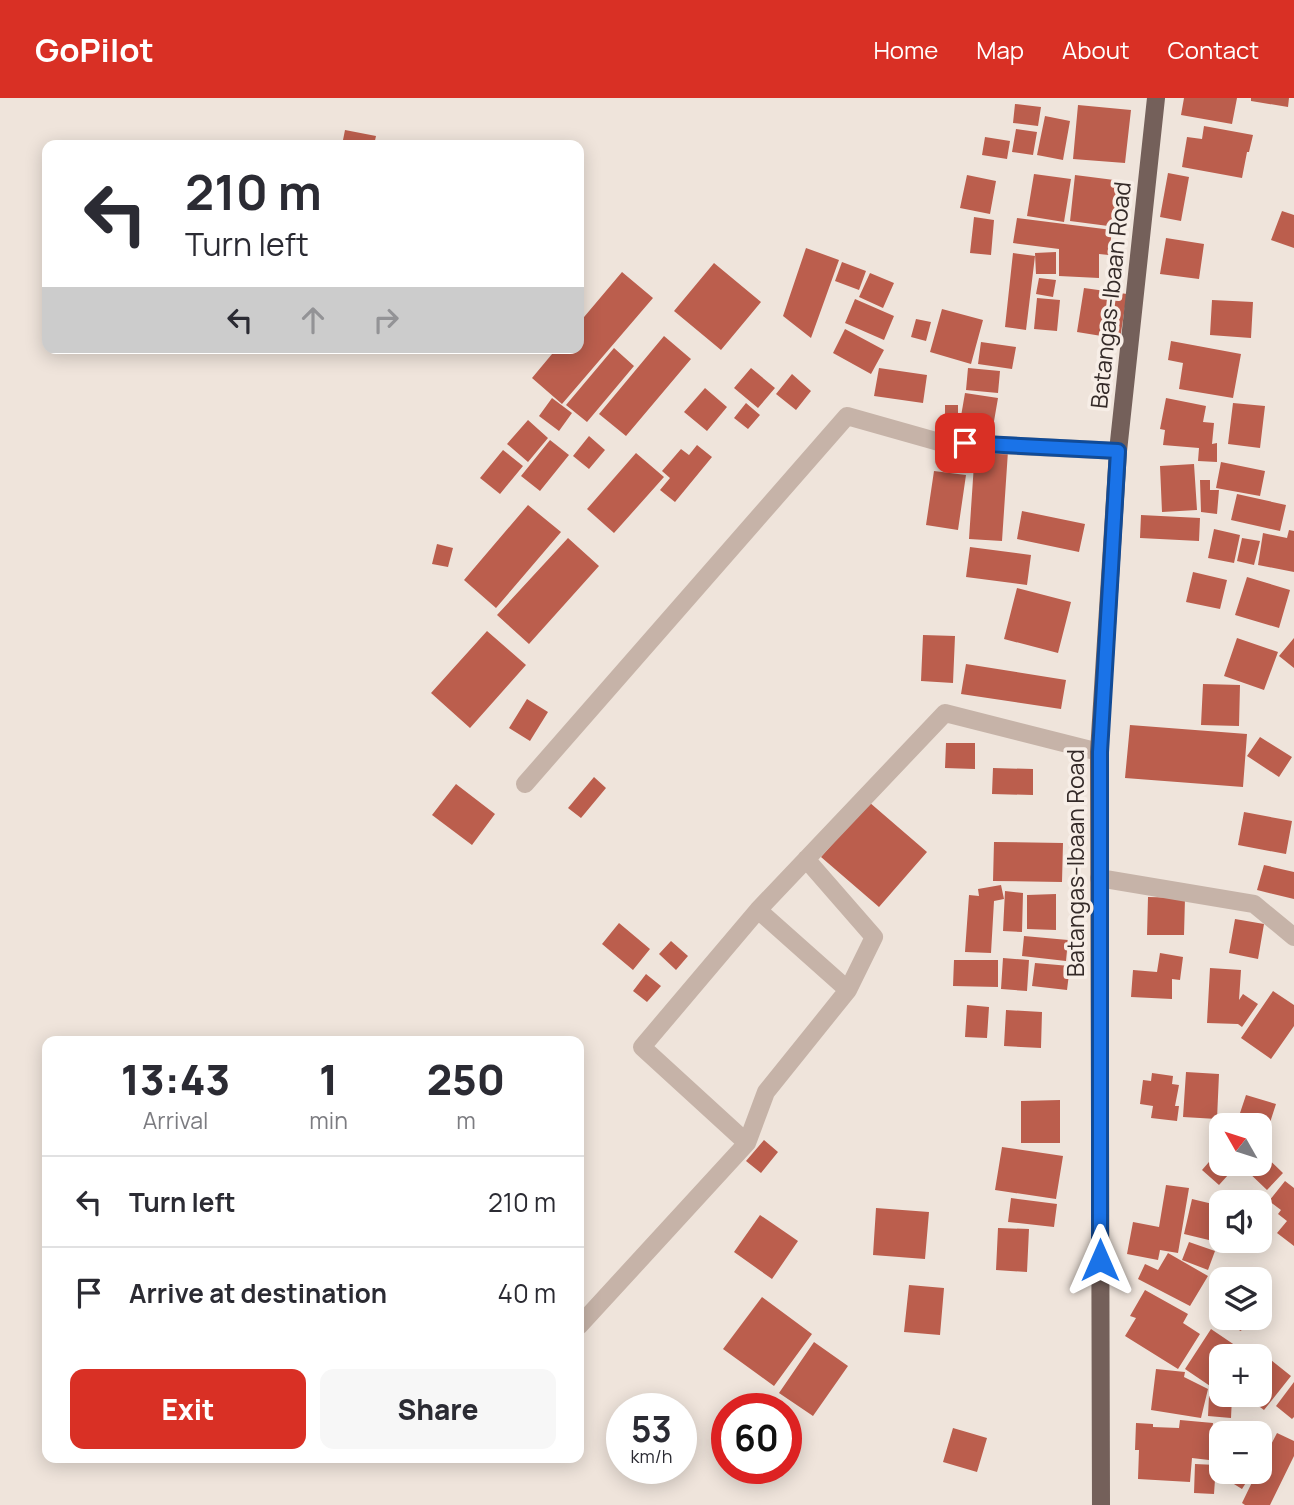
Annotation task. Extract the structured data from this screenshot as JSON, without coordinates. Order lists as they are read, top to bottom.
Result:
{
  "streets": {
    "main road": ["Batangas-Ibaan Road"]
  },
  "north": "top left",
  "page": {
    "header": "GoPilot",
    "nav": [
      "Home",
      "Map",
      "About",
      "Contact"
    ],
    "turn": ["210 m", "Turn left"],
    "eta": [
      "13:43",
      "Arrival",
      "1",
      "min",
      "250",
      "m"
    ],
    "map_buttons": ["+", "−"],
    "list": [
      {
        "name": "Turn left",
        "value": "210 m"
      },
      {
        "name": "Arrive at destination",
        "value": "40 m"
      }
    ],
    "buttons": ["Exit", "Share"],
    "speed": "53 km/h",
    "limit": "60"
  }
}
